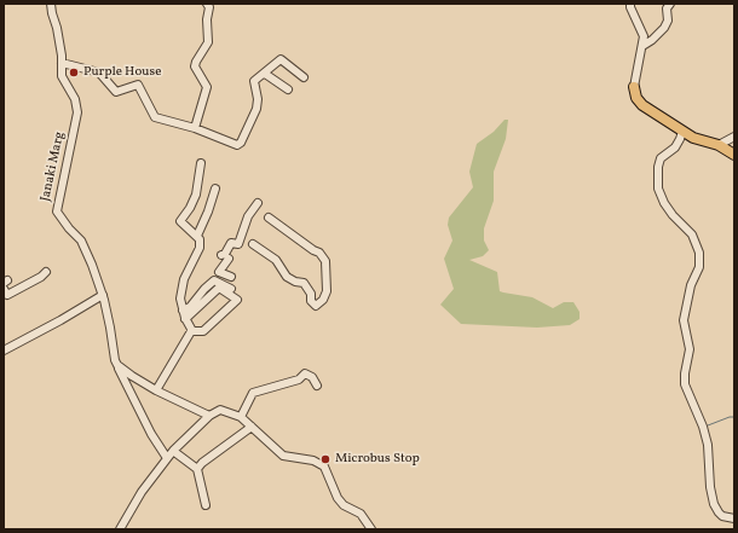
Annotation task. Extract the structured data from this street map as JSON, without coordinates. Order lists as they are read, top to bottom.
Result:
{
  "streets": {
    "street": ["Janaki Marg"]
  },
  "places": ["Purple House", "Microbus Stop"]
}
